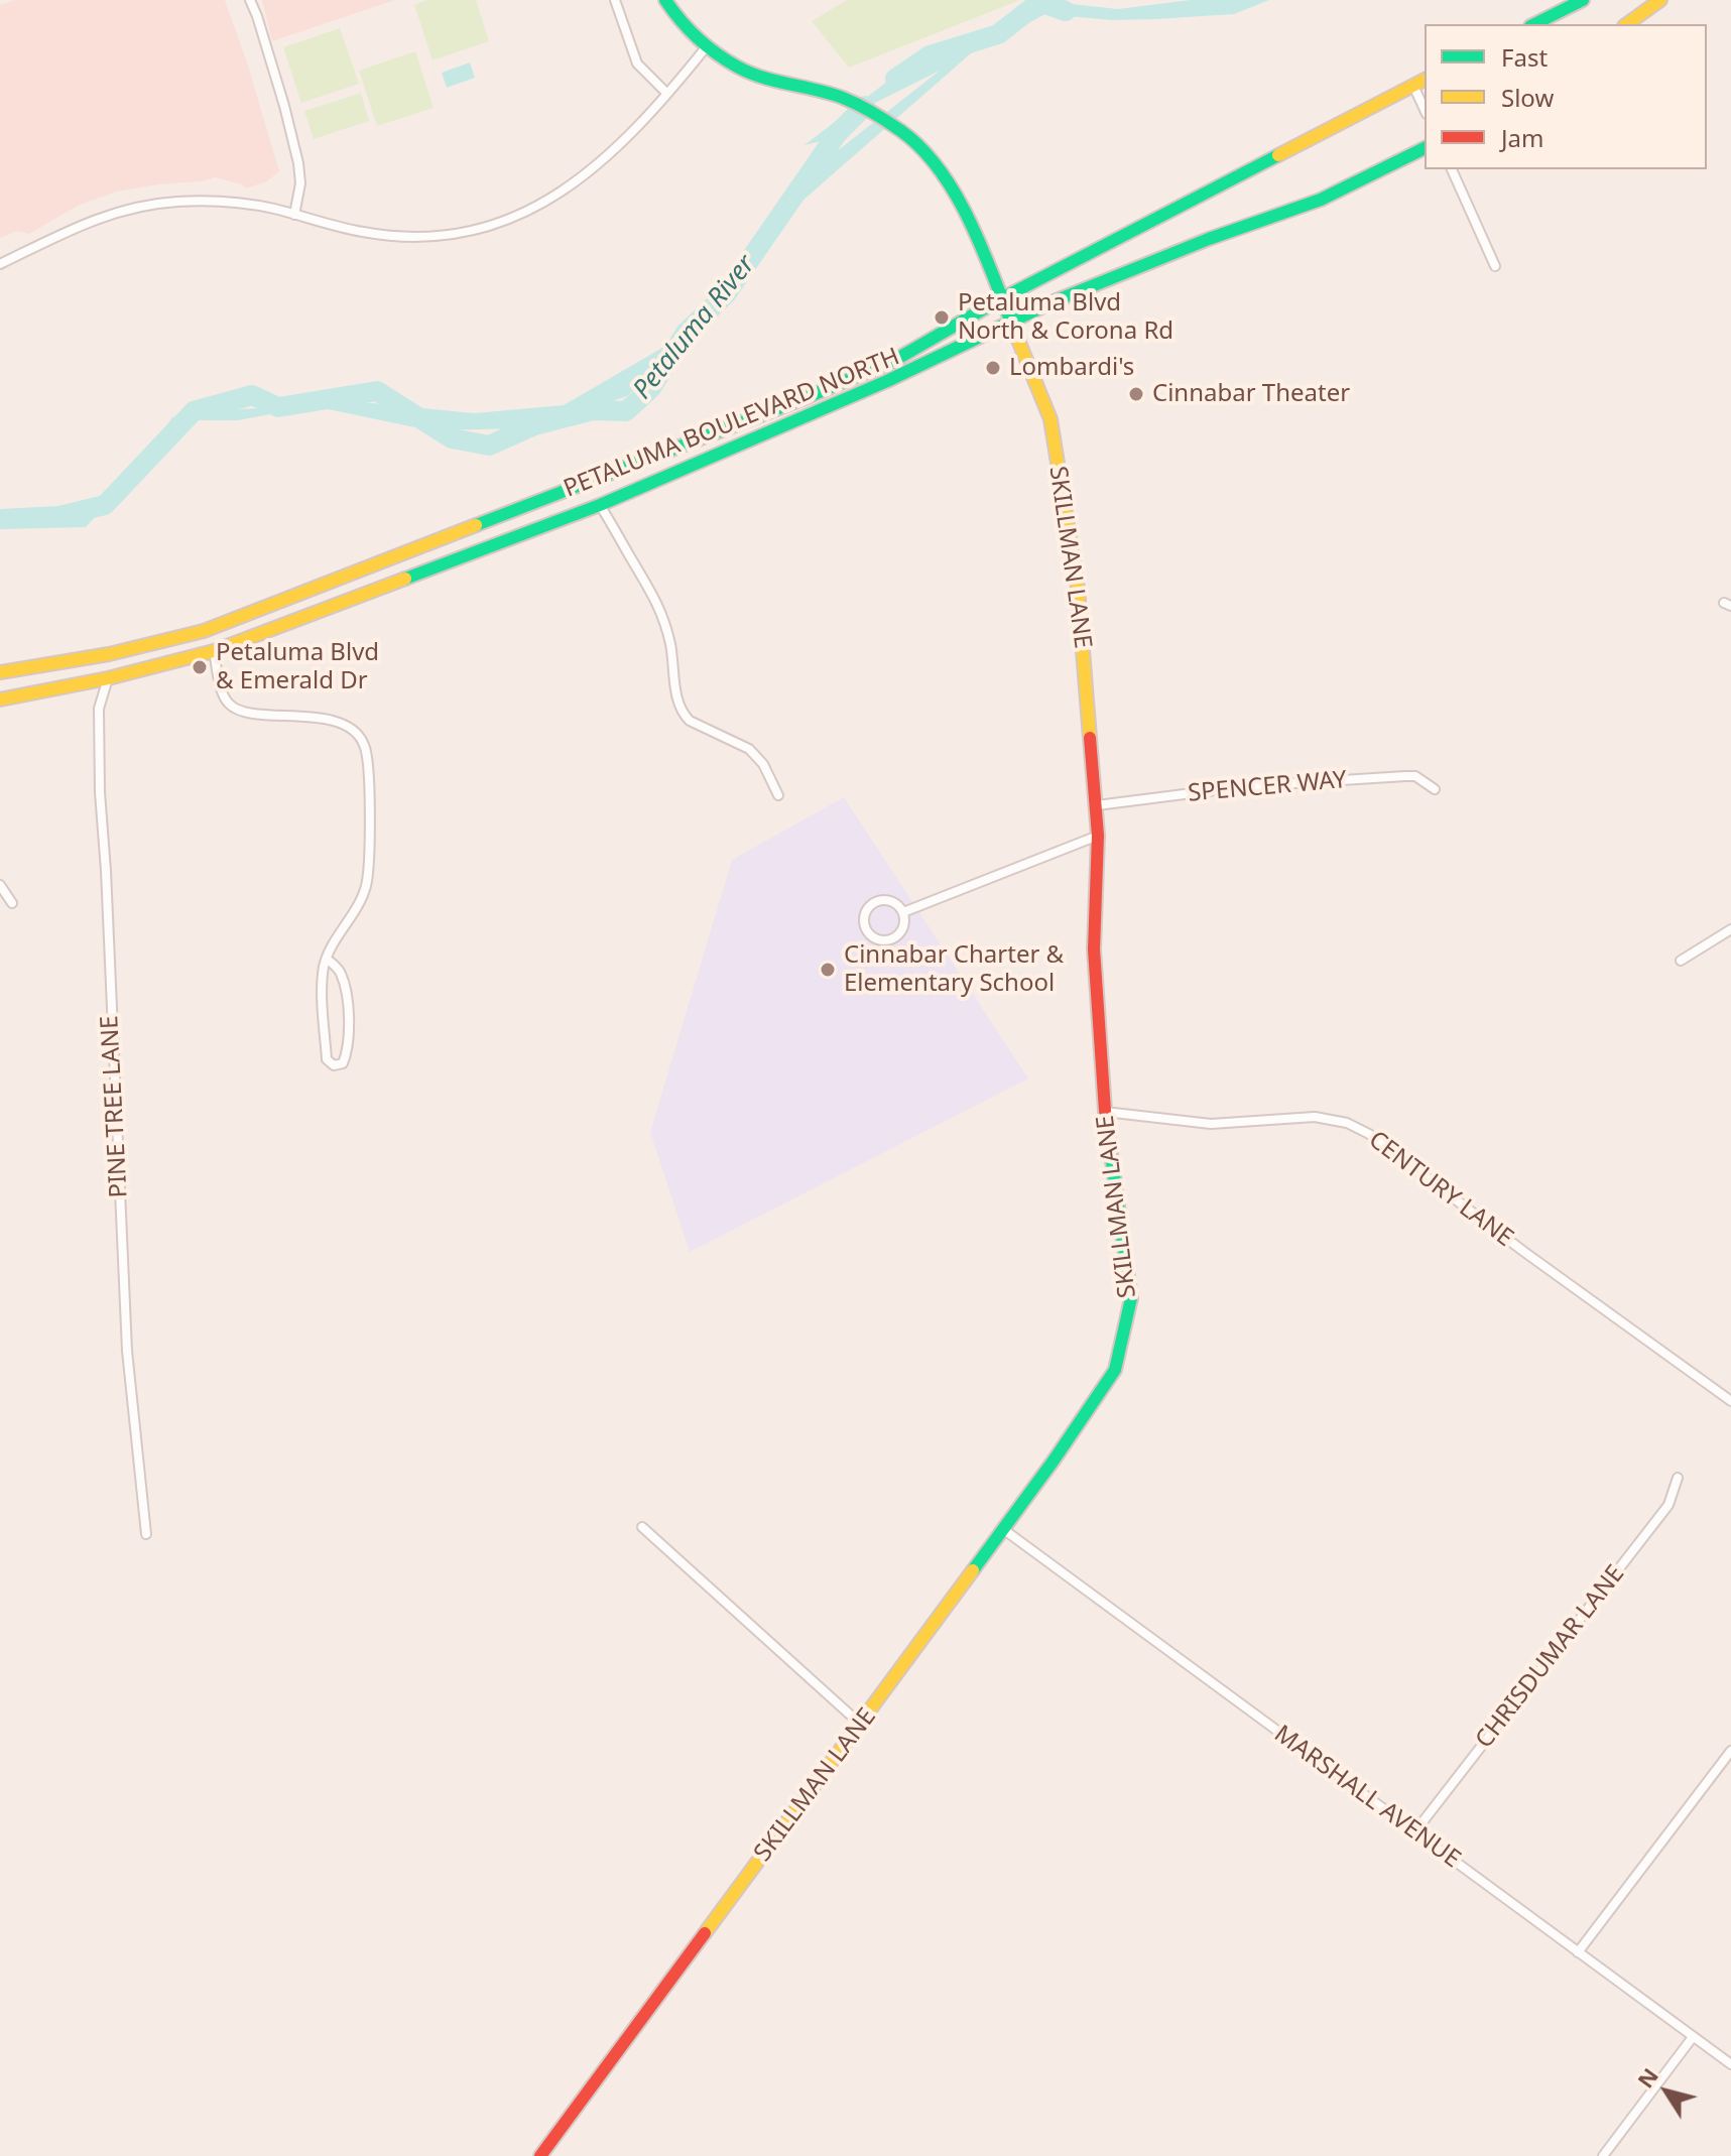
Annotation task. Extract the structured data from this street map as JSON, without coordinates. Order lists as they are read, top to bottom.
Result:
{
  "streets": {
    "main road": ["PETALUMA BOULEVARD NORTH", "SKILLMAN LANE"],
    "street": [
      "SPENCER WAY",
      "PINE TREE LANE",
      "CENTURY LANE",
      "CHRISDUMAR LANE",
      "MARSHALL AVENUE"
    ]
  },
  "crossings": [
    ["PETALUMA BOULEVARD NORTH", "SKILLMAN LANE"],
    ["PETALUMA BOULEVARD NORTH", "PINE TREE LANE"],
    ["SKILLMAN LANE", "SPENCER WAY"],
    ["SKILLMAN LANE", "CENTURY LANE"],
    ["SKILLMAN LANE", "MARSHALL AVENUE"],
    ["CHRISDUMAR LANE", "MARSHALL AVENUE"]
  ],
  "water": ["Petaluma River"],
  "places": [
    "Petaluma Blvd North & Corona Rd",
    "Lombardi's",
    "Cinnabar Theater",
    "Petaluma Blvd & Emerald Dr",
    "Cinnabar Charter & Elementary School"
  ],
  "legend": ["Fast", "Slow", "Jam"],
  "north": "top left"
}
